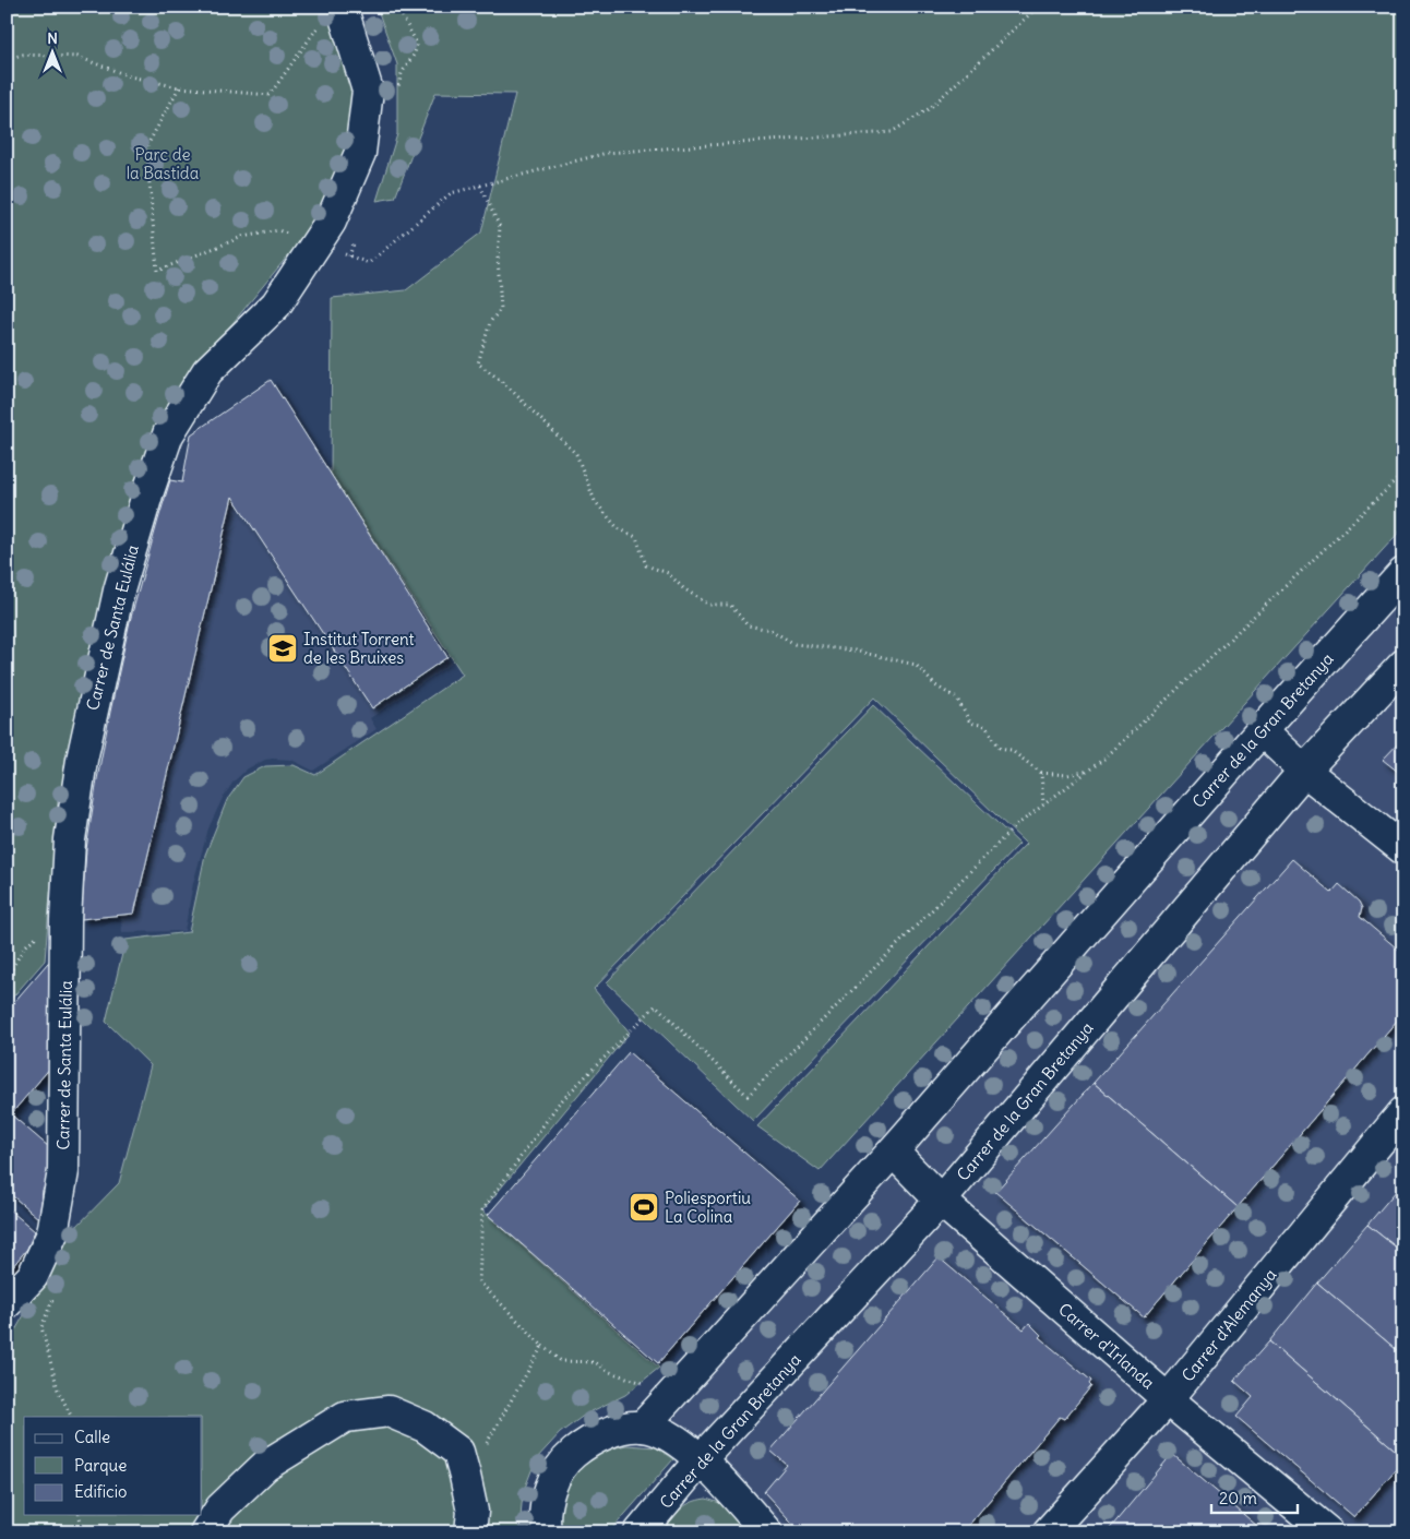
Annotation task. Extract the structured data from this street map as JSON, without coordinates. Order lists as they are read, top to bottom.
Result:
{
  "streets": {
    "street": [
      "Carrer de Santa Eulália",
      "Carrer de la Gran Bretanya",
      "Carrer d'Alemanya",
      "Carrer d'Irlanda"
    ]
  },
  "crossings": [
    ["Carrer de la Gran Bretanya", "Carrer d'Irlanda"],
    ["Carrer d'Alemanya", "Carrer d'Irlanda"]
  ],
  "parks": ["Parc de la Bastida"],
  "places": {
    "school or university": ["Institut Torrent de les Bruixes"],
    "sports": ["Poliesportiu La Colina"]
  },
  "legend": ["Calle", "Parque", "Edificio"],
  "scale_bar": "20 m",
  "north": "top"
}
